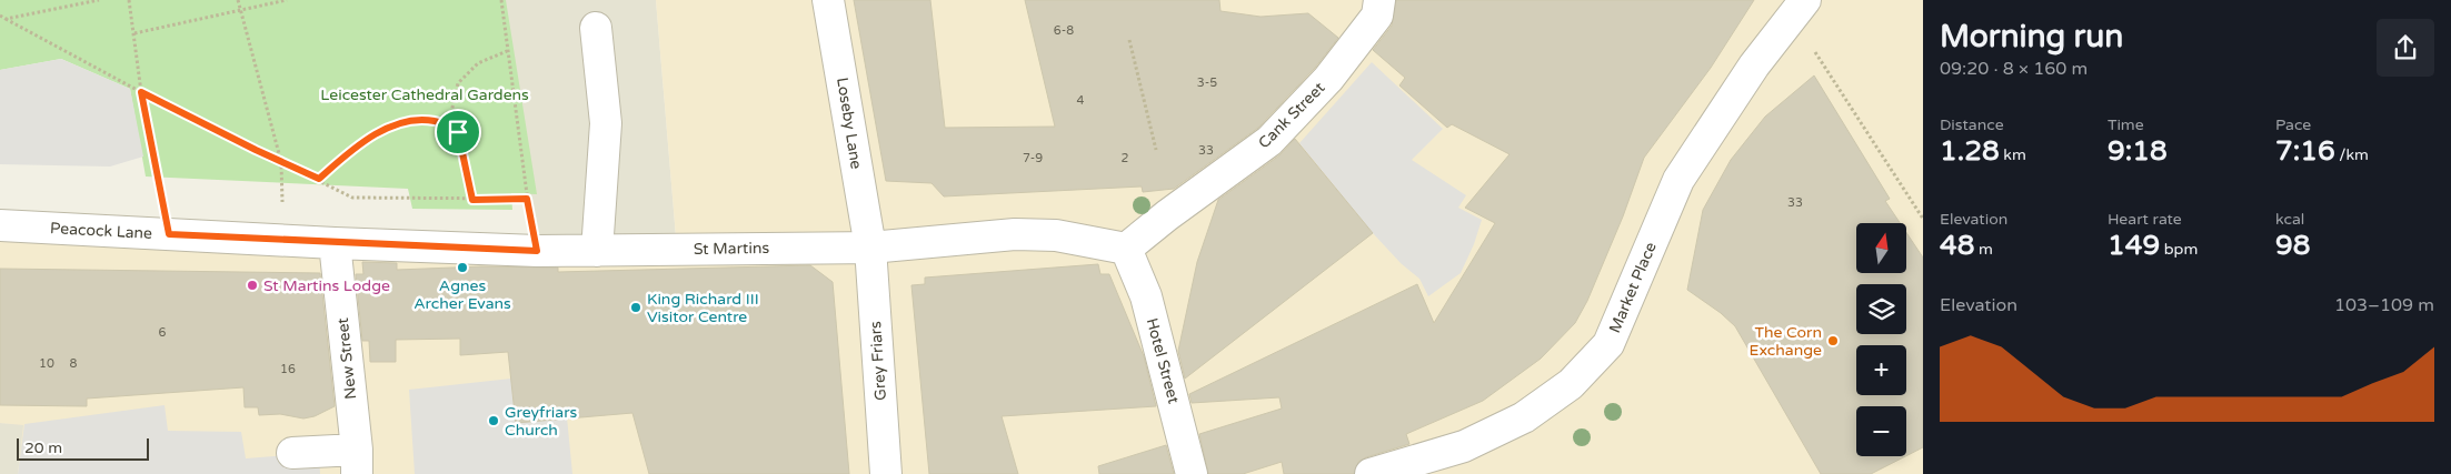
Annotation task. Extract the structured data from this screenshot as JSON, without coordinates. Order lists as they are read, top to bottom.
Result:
{
  "streets": {
    "street": [
      "Cank Street",
      "Loseby Lane",
      "Peacock Lane",
      "St Martins",
      "Market Place",
      "New Street",
      "Grey Friars",
      "Hotel Street"
    ]
  },
  "crossings": [
    ["Cank Street", "St Martins"],
    ["Cank Street", "Hotel Street"],
    ["Loseby Lane", "St Martins"],
    ["Loseby Lane", "Grey Friars"],
    ["Peacock Lane", "St Martins"],
    ["Peacock Lane", "New Street"],
    ["St Martins", "New Street"],
    ["St Martins", "Grey Friars"],
    ["St Martins", "Hotel Street"]
  ],
  "parks": ["Leicester Cathedral Gardens"],
  "places": [
    "Agnes Archer Evans",
    "St Martins Lodge",
    "King Richard III Visitor Centre",
    "The Corn Exchange",
    "Greyfriars Church"
  ],
  "house_numbers": [
    "6-8",
    "3-5",
    "4",
    "33",
    "7-9",
    "2",
    "33",
    "6",
    "10",
    "8",
    "16"
  ],
  "scale_bar": "20 m",
  "north": "top",
  "page": {
    "heading": ["Morning run", "09:20 · 8 × 160 m"],
    "stats": [
      ["Distance", "1.28 km"],
      ["Time", "9:18"],
      ["Pace", "7:16 /km"],
      ["Elevation", "48 m"],
      ["Heart rate", "149 bpm"],
      ["kcal", "98"]
    ],
    "map_buttons": ["+", "−"],
    "chart": ["Elevation", "103–109 m"],
    "scale": "20 m"
  }
}
